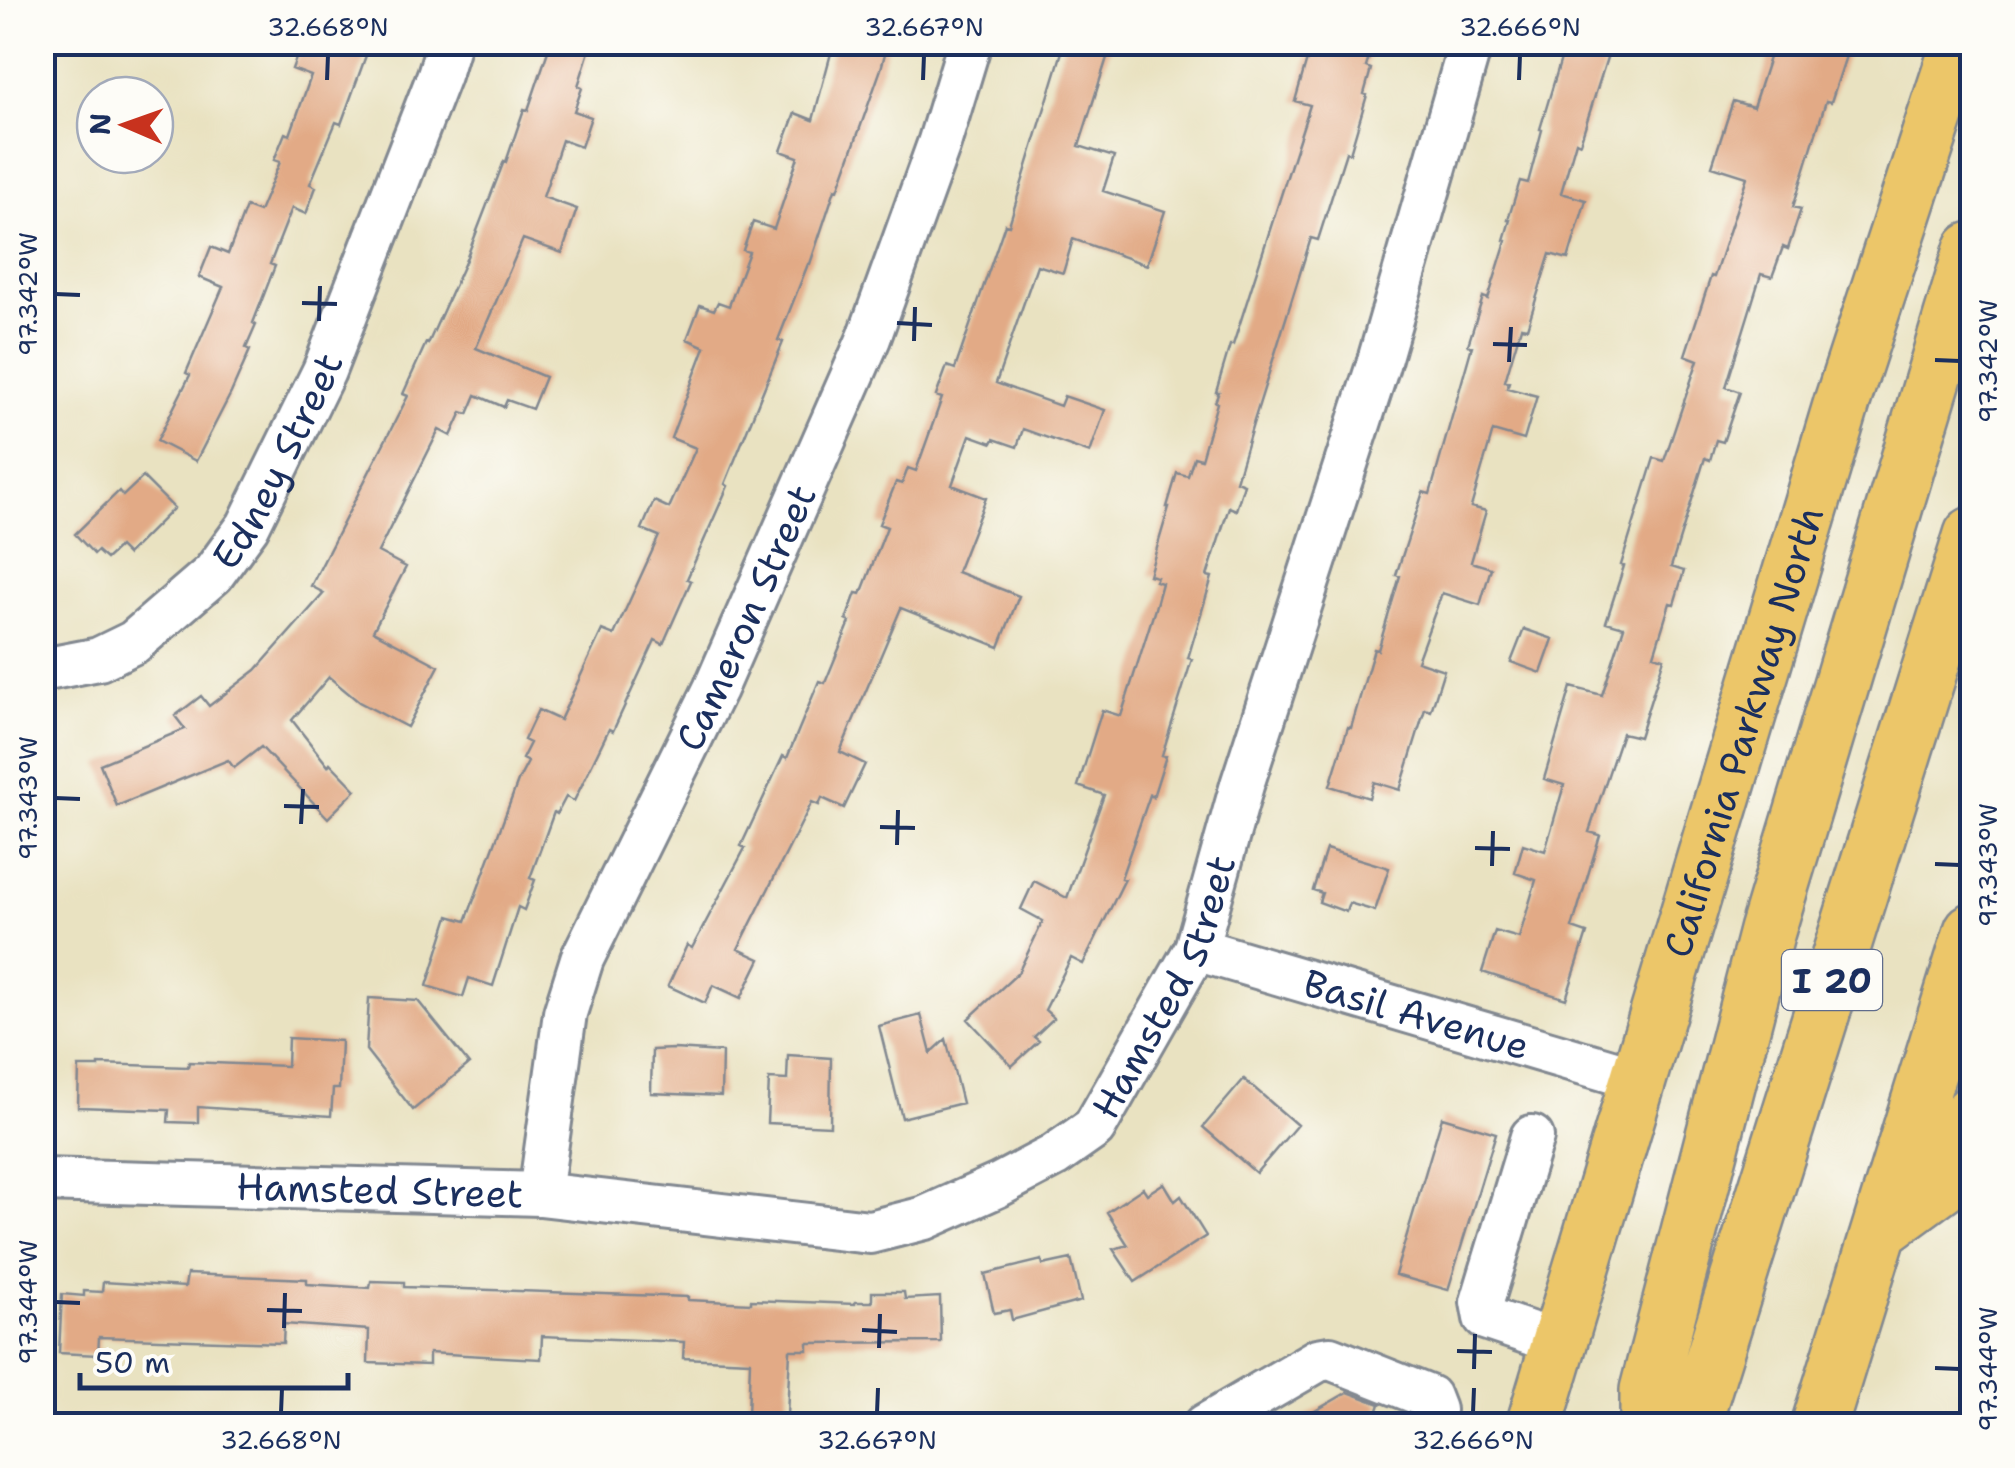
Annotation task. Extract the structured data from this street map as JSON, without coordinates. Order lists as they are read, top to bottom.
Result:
{
  "streets": {
    "main road": ["California Parkway North", "I 20"],
    "street": [
      "Edney Street",
      "Cameron Street",
      "Hamsted Street",
      "Basil Avenue"
    ]
  },
  "crossings": [
    ["Cameron Street", "Hamsted Street"],
    ["California Parkway North", "Basil Avenue"],
    ["Hamsted Street", "Basil Avenue"]
  ],
  "scale_bar": "50 m",
  "north": "left",
  "coordinates": [
    "32.668°N",
    "32.667°N",
    "32.666°N",
    "97.342°W",
    "97.343°W",
    "97.344°W"
  ]
}
